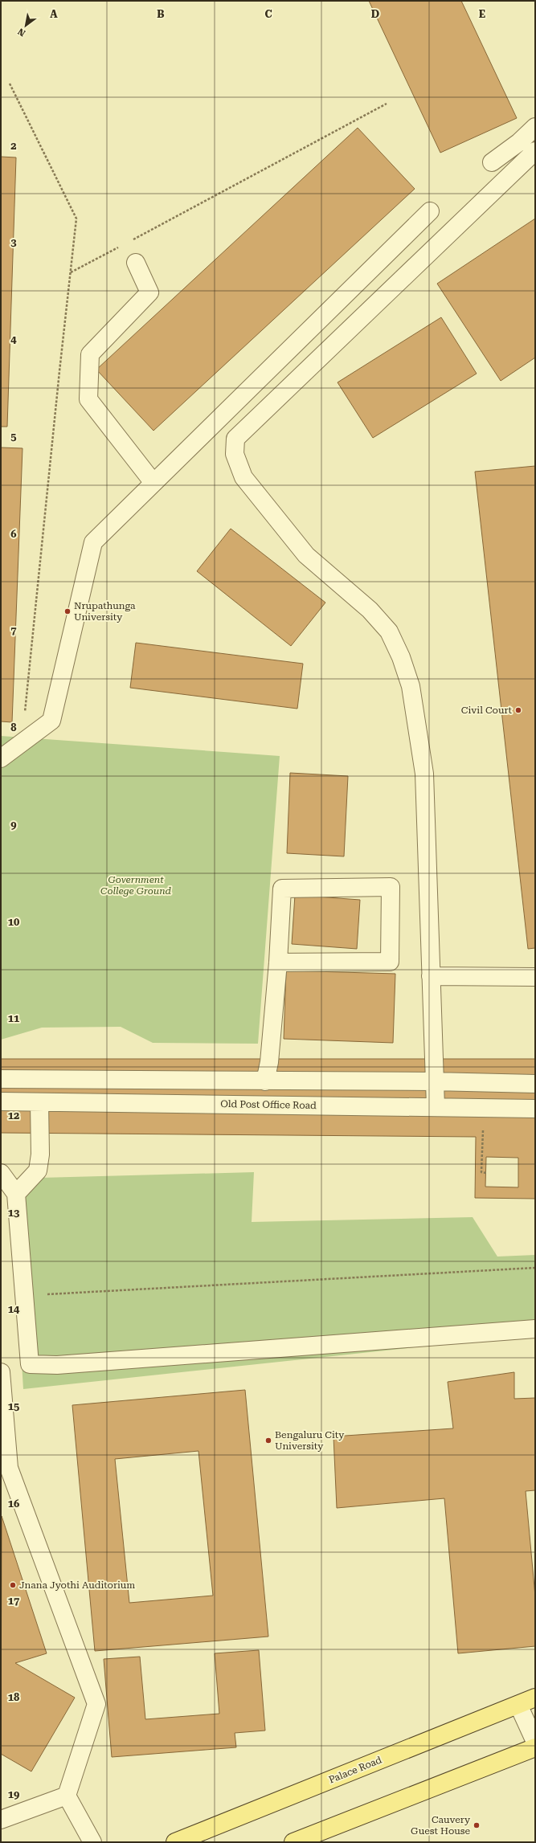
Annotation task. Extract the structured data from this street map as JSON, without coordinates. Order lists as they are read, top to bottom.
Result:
{
  "streets": {
    "main road": ["Palace Road"],
    "street": ["Old Post Office Road"]
  },
  "parks": ["Government College Ground"],
  "places": [
    "Nrupathunga University",
    "Civil Court",
    "Bengaluru City University",
    "Jnana Jyothi Auditorium",
    "Cauvery Guest House"
  ],
  "north": "bottom left",
  "grid": {
    "columns": [
      "A",
      "B",
      "C",
      "D",
      "E"
    ],
    "rows": [
      "2",
      "3",
      "4",
      "5",
      "6",
      "7",
      "8",
      "9",
      "10",
      "11",
      "12",
      "13",
      "14",
      "15",
      "16",
      "17",
      "18",
      "19"
    ]
  }
}
